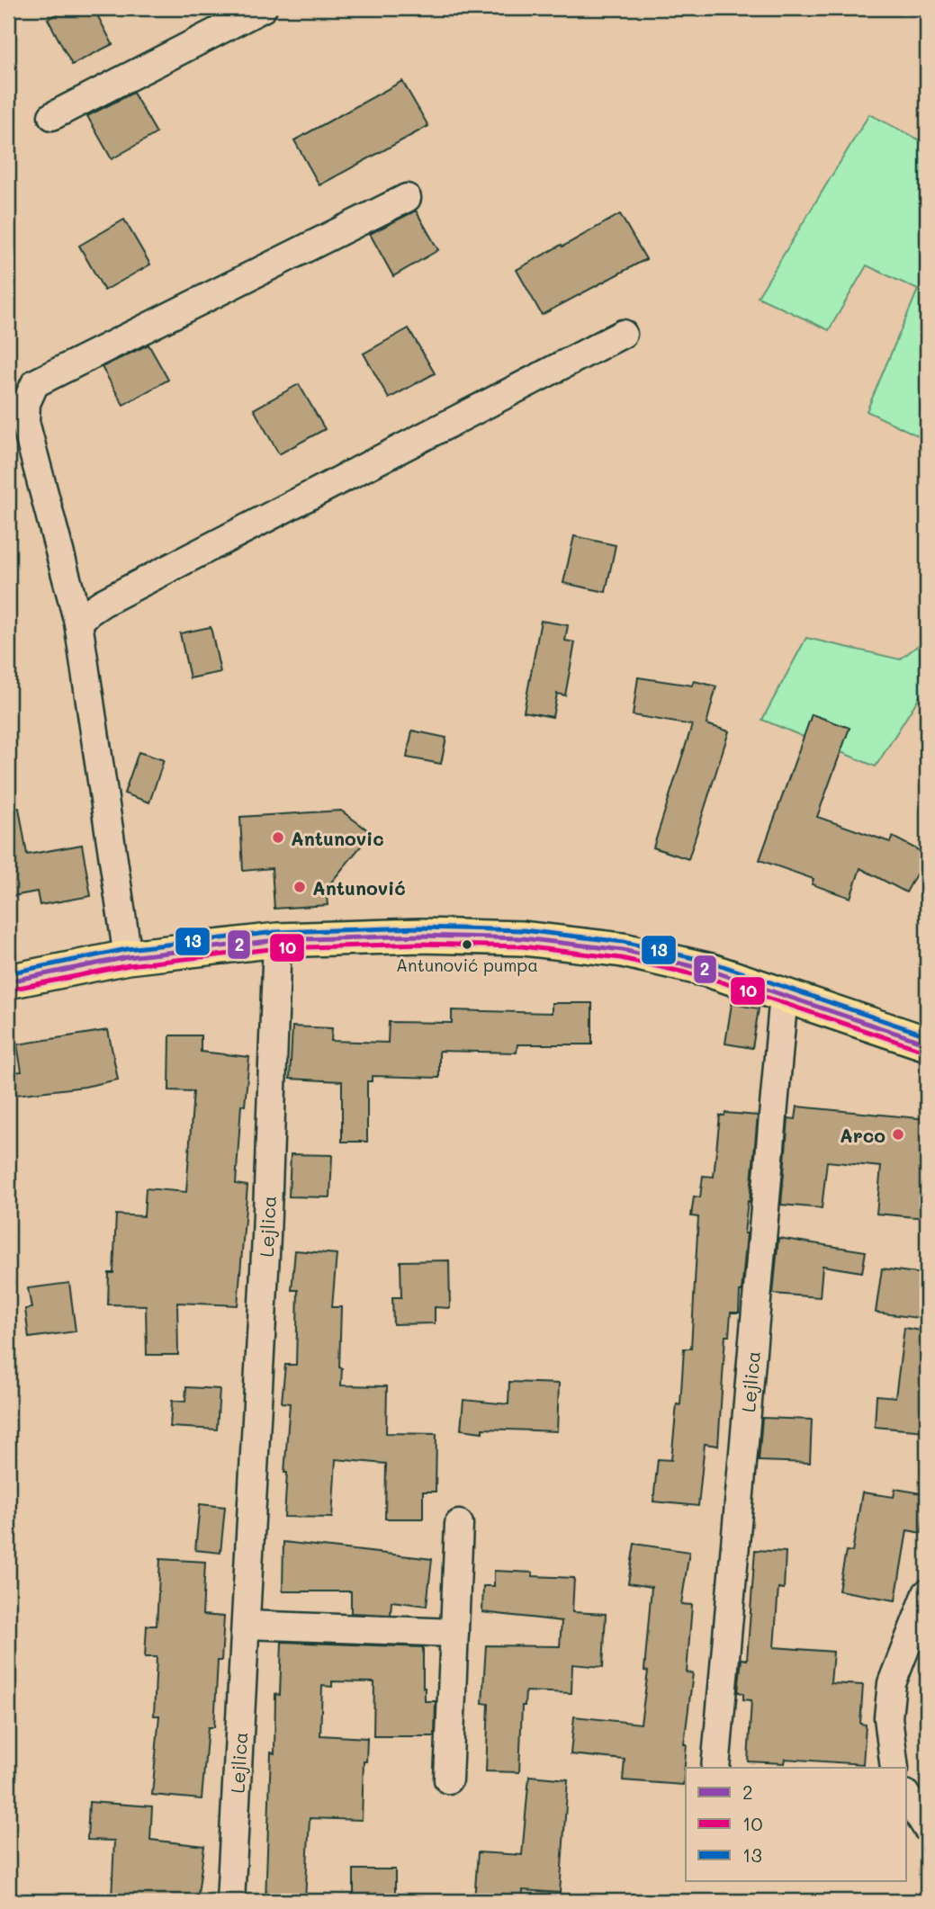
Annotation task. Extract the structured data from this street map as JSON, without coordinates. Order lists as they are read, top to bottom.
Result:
{
  "streets": {
    "street": ["Lejlica"]
  },
  "places": [
    "Antunovic",
    "Antunović",
    "Antunović pumpa",
    "Arco"
  ],
  "lines": ["transit line 13", "transit line 2", "transit line 10"],
  "legend": ["2", "10", "13"]
}
